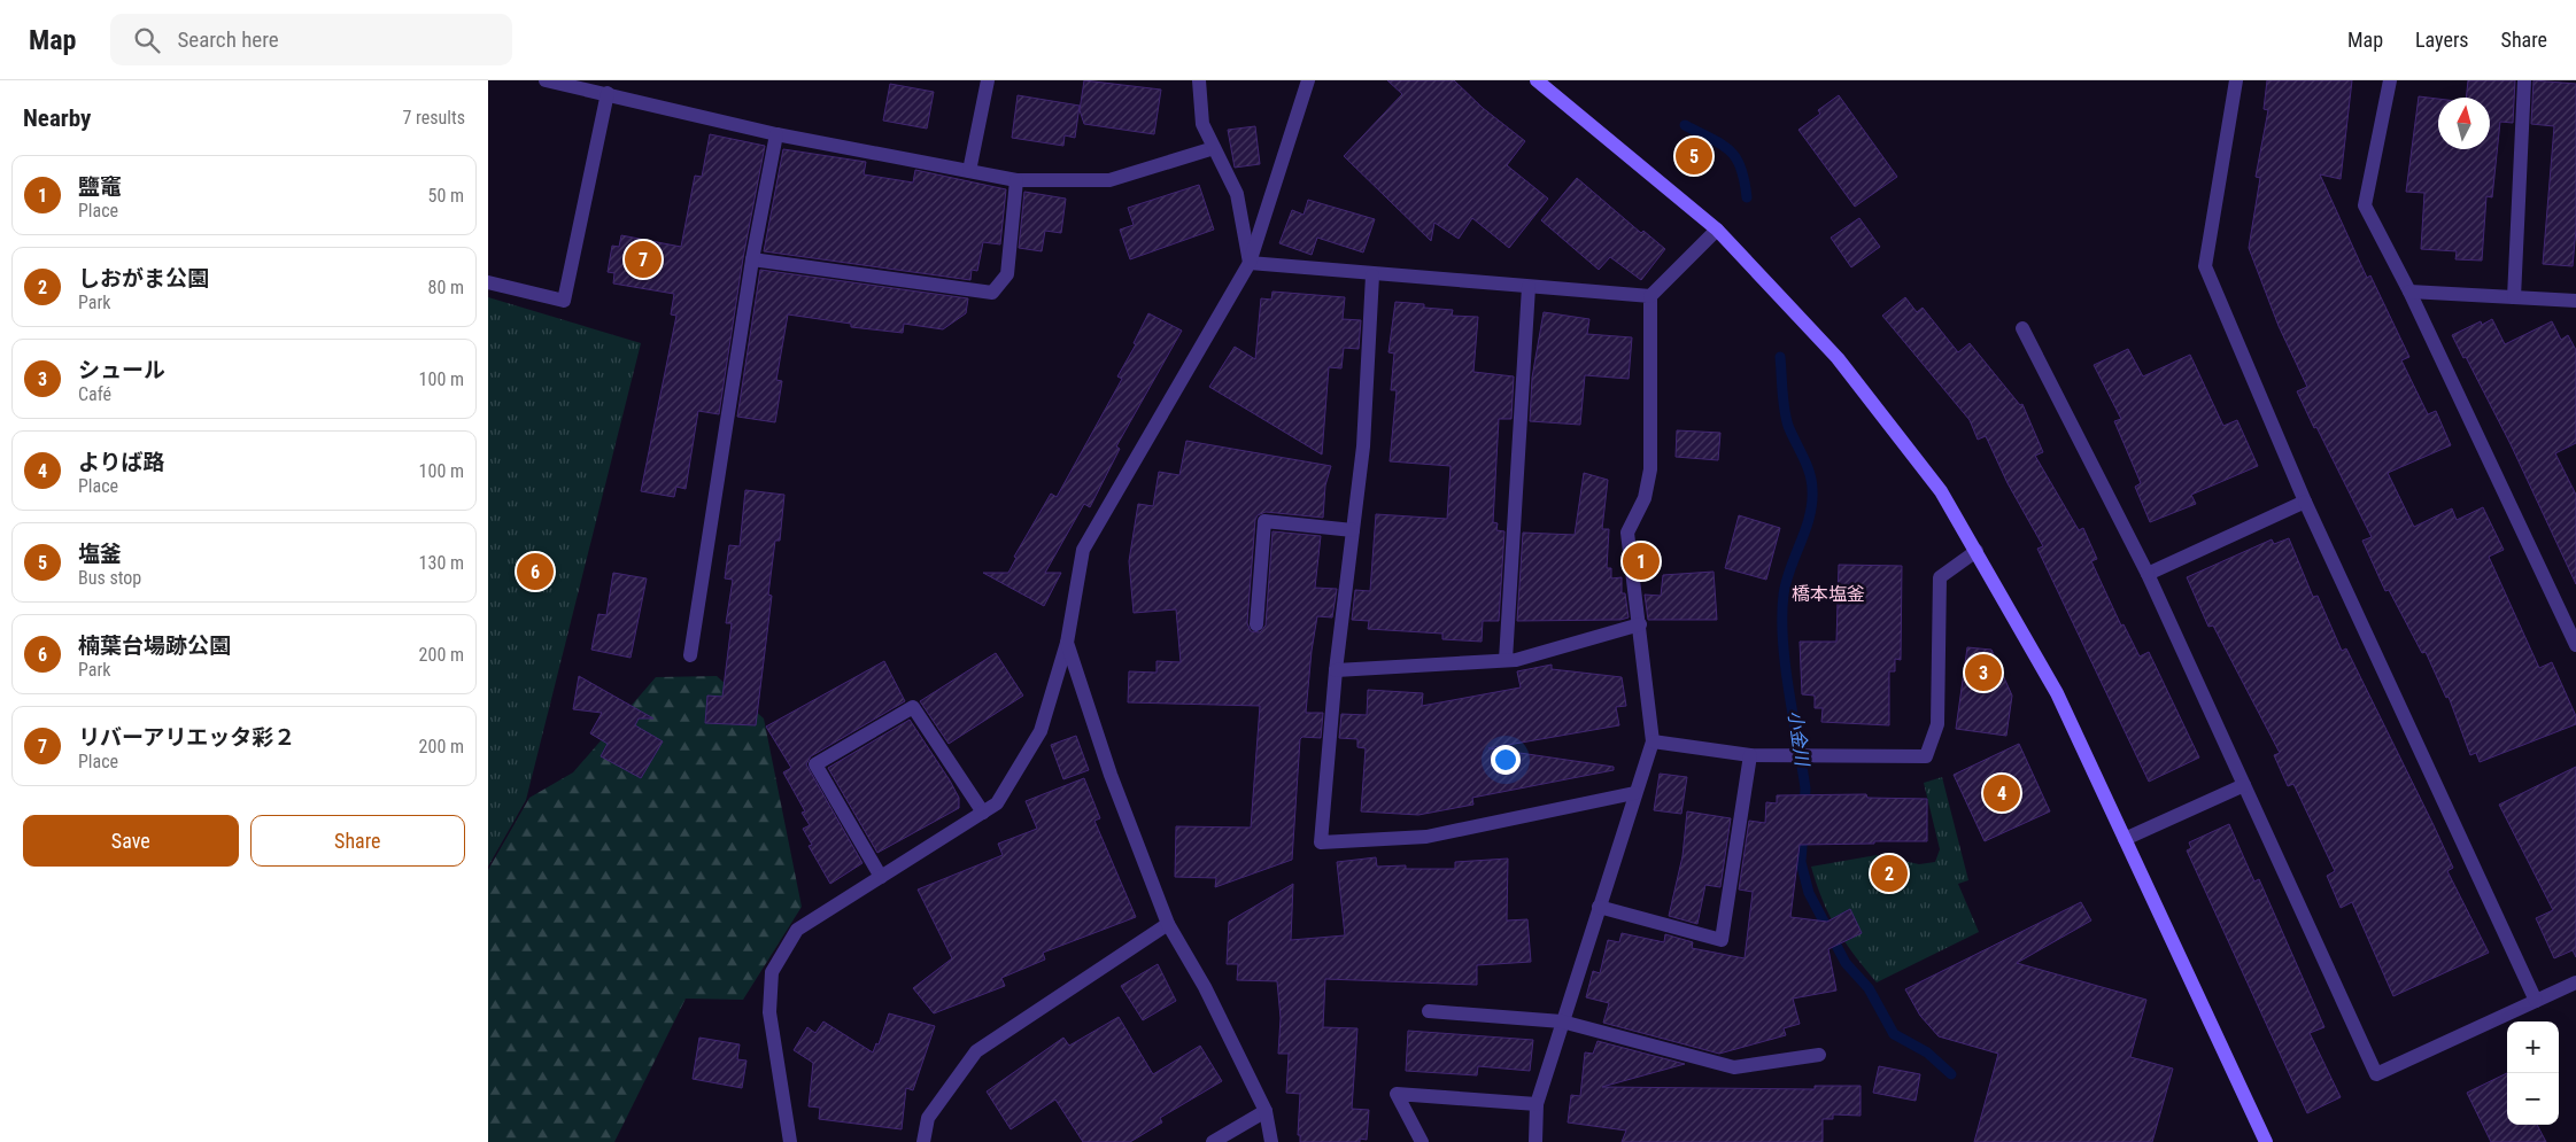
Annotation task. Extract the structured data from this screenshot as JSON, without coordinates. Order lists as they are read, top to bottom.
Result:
{
  "districts": ["橋本塩釜"],
  "water": ["小金川"],
  "north": "top",
  "page": {
    "header": "Map",
    "search": "Search here",
    "nav": ["Map", "Layers", "Share"],
    "heading": ["Nearby", "7 results"],
    "pins": [
      "5",
      "7",
      "1",
      "6",
      "3",
      "4",
      "2"
    ],
    "list": [
      {
        "mark": "1",
        "name": "鹽竈",
        "note": "Place",
        "value": "50 m"
      },
      {
        "mark": "2",
        "name": "しおがま公園",
        "note": "Park",
        "value": "80 m"
      },
      {
        "mark": "3",
        "name": "シュール",
        "note": "Café",
        "value": "100 m"
      },
      {
        "mark": "4",
        "name": "よりば路",
        "note": "Place",
        "value": "100 m"
      },
      {
        "mark": "5",
        "name": "塩釜",
        "note": "Bus stop",
        "value": "130 m"
      },
      {
        "mark": "6",
        "name": "楠葉台場跡公園",
        "note": "Park",
        "value": "200 m"
      },
      {
        "mark": "7",
        "name": "リバーアリエッタ彩２",
        "note": "Place",
        "value": "200 m"
      }
    ],
    "buttons": ["Save", "Share"],
    "map_buttons": ["+", "−"]
  }
}
